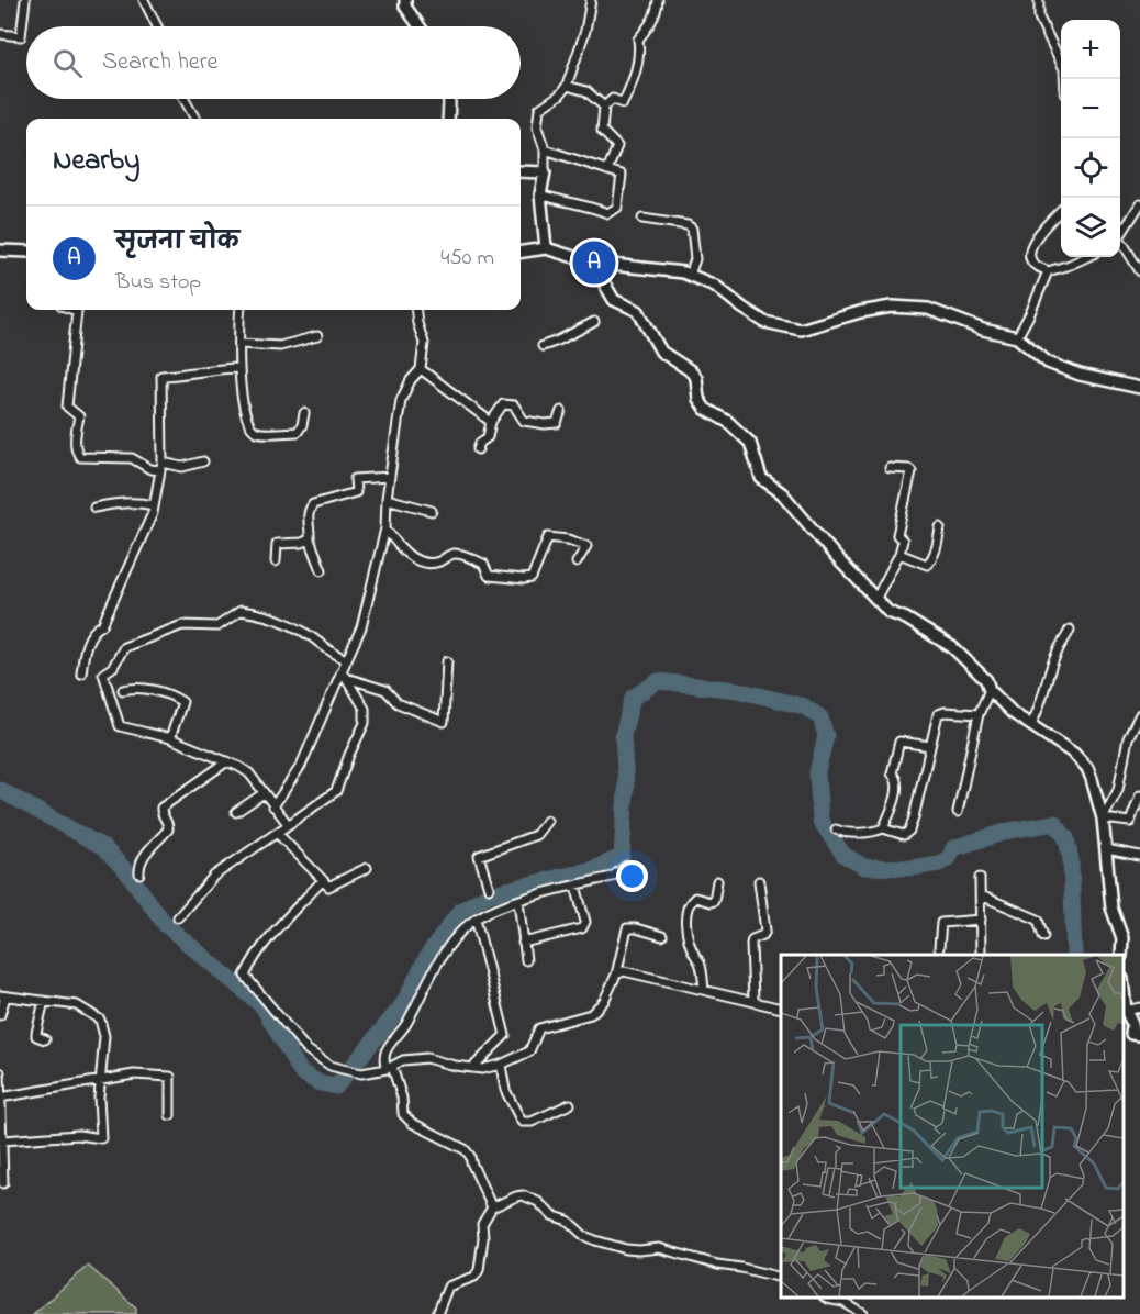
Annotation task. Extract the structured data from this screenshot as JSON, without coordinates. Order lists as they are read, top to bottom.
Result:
{
  "page": {
    "map_buttons": ["+", "−"],
    "search": "Search here",
    "heading": "Nearby",
    "list": [
      {
        "mark": "A",
        "name": "सृजना चोक",
        "note": "Bus stop",
        "value": "450 m"
      }
    ],
    "pins": "A"
  }
}
